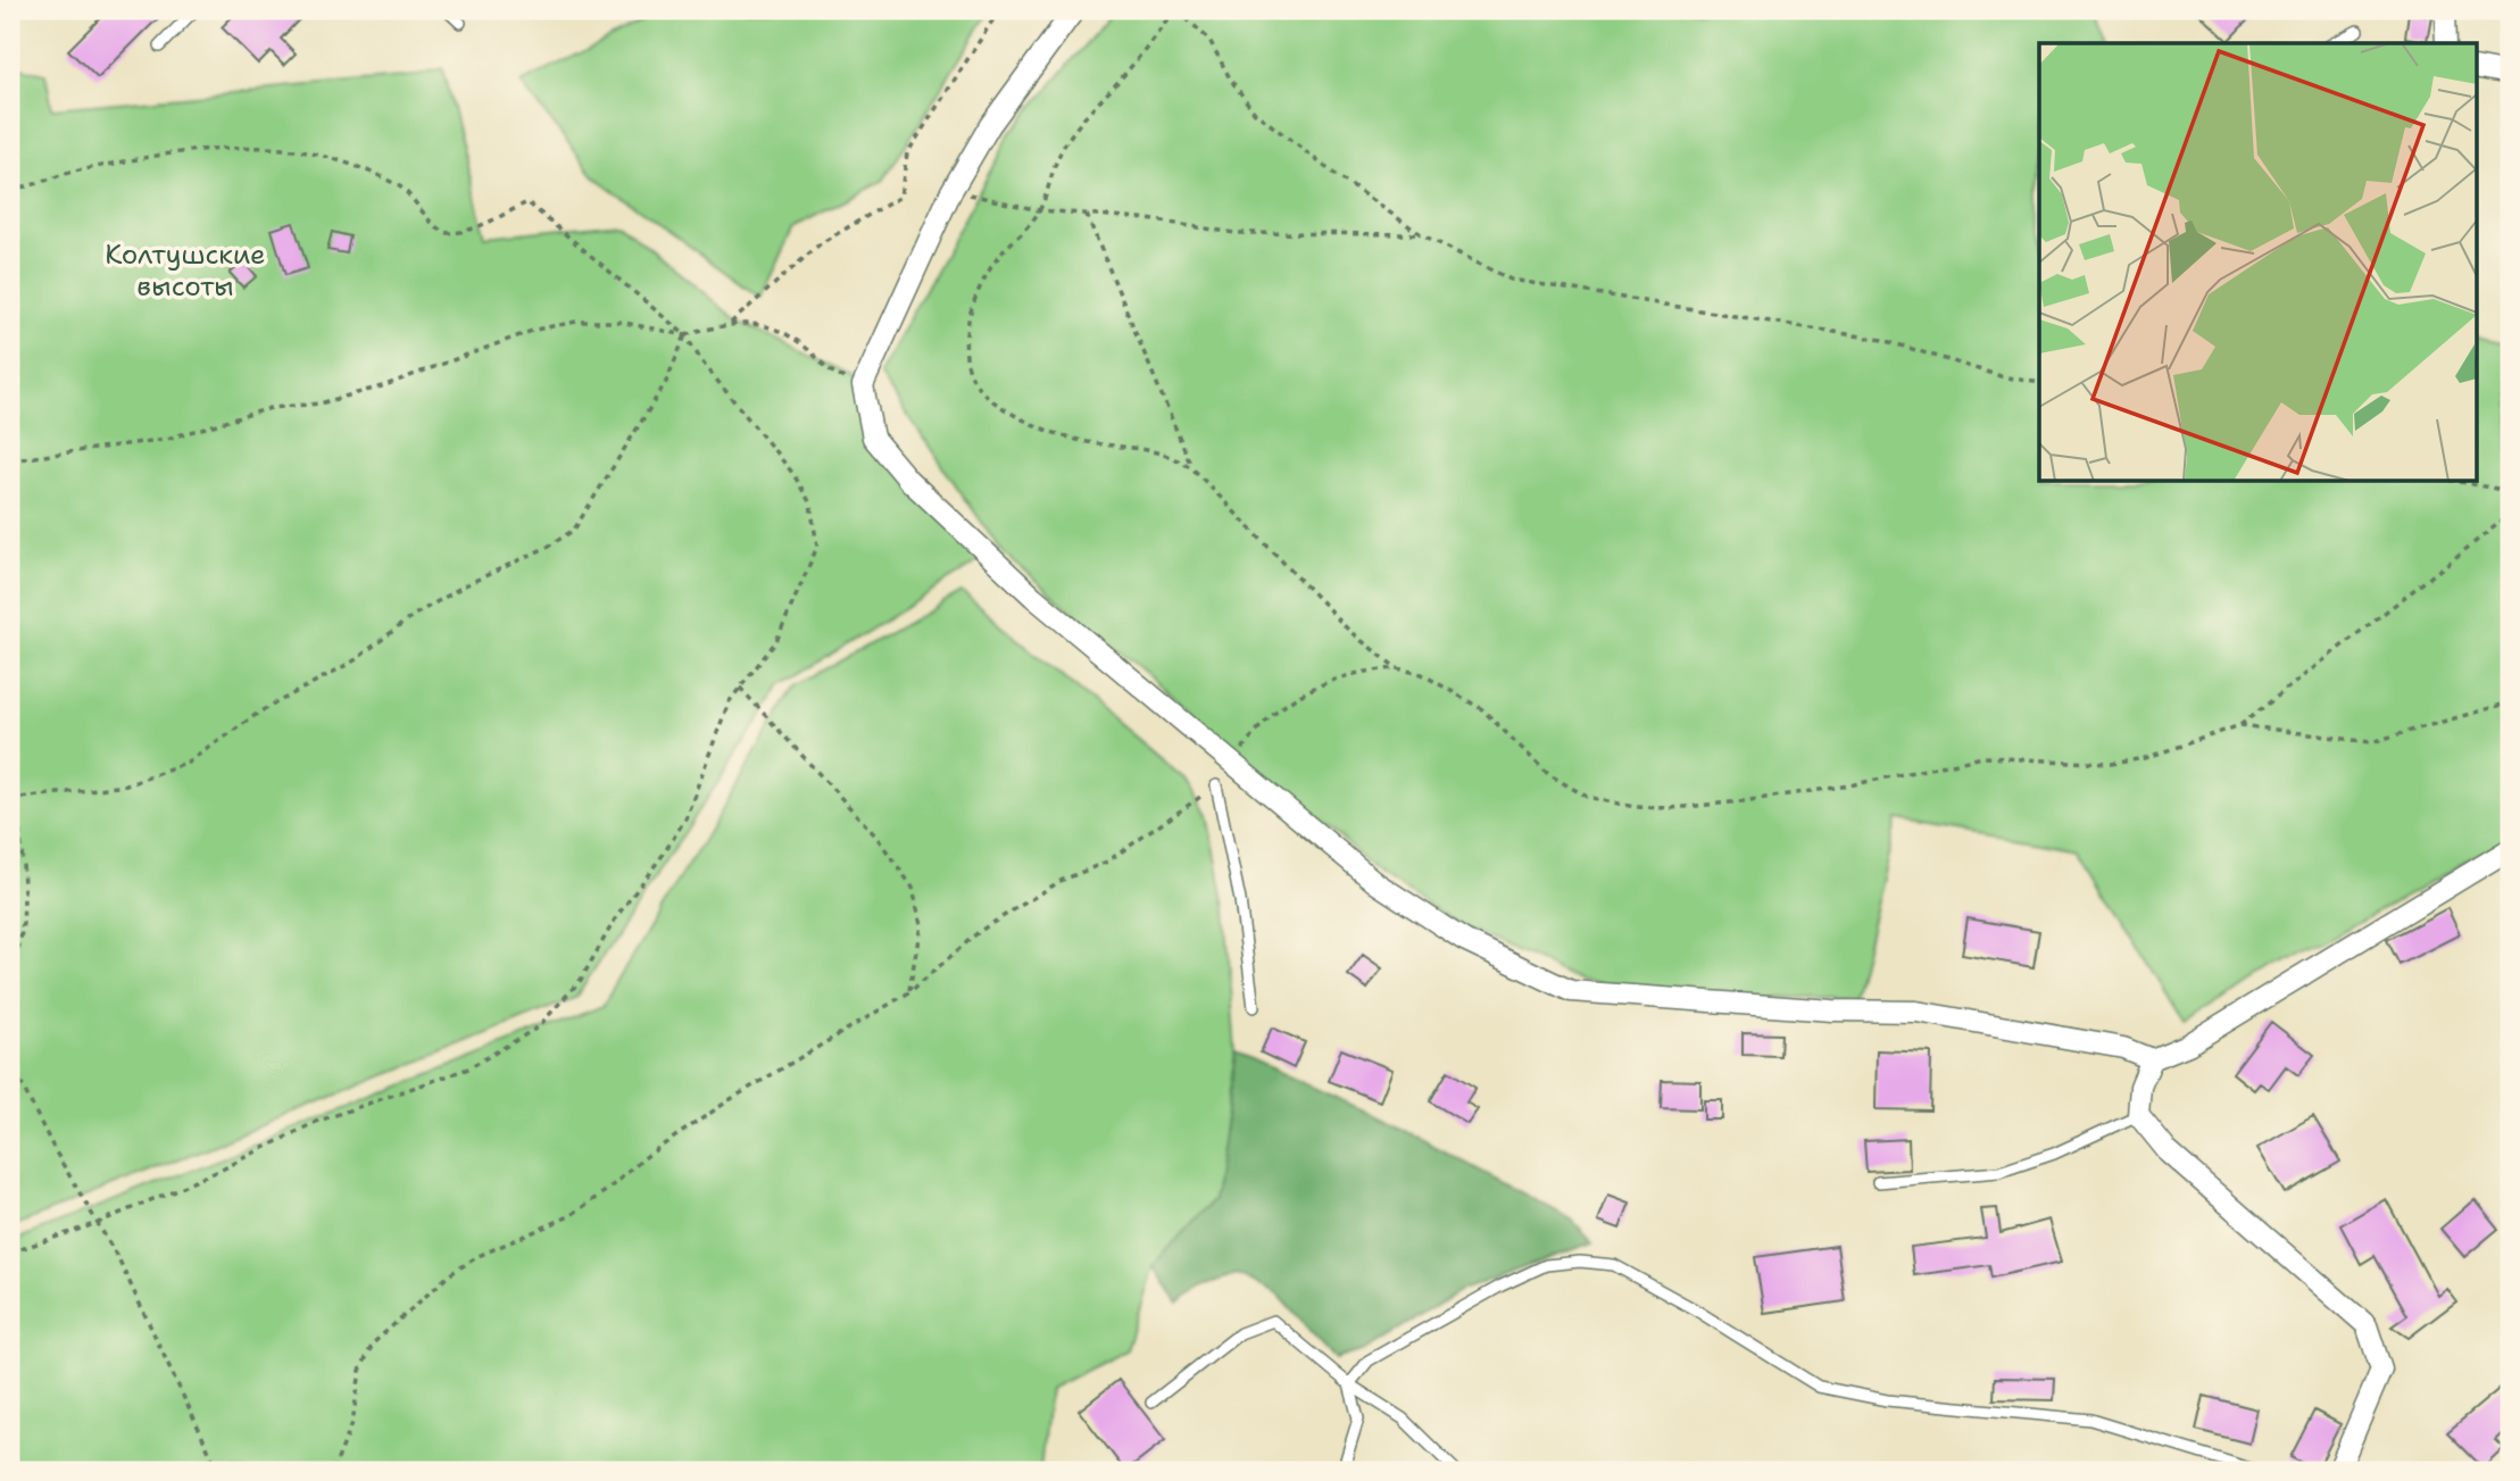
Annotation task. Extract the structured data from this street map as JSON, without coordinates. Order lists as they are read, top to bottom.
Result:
{
  "parks": ["Колтушские высоты"]
}
